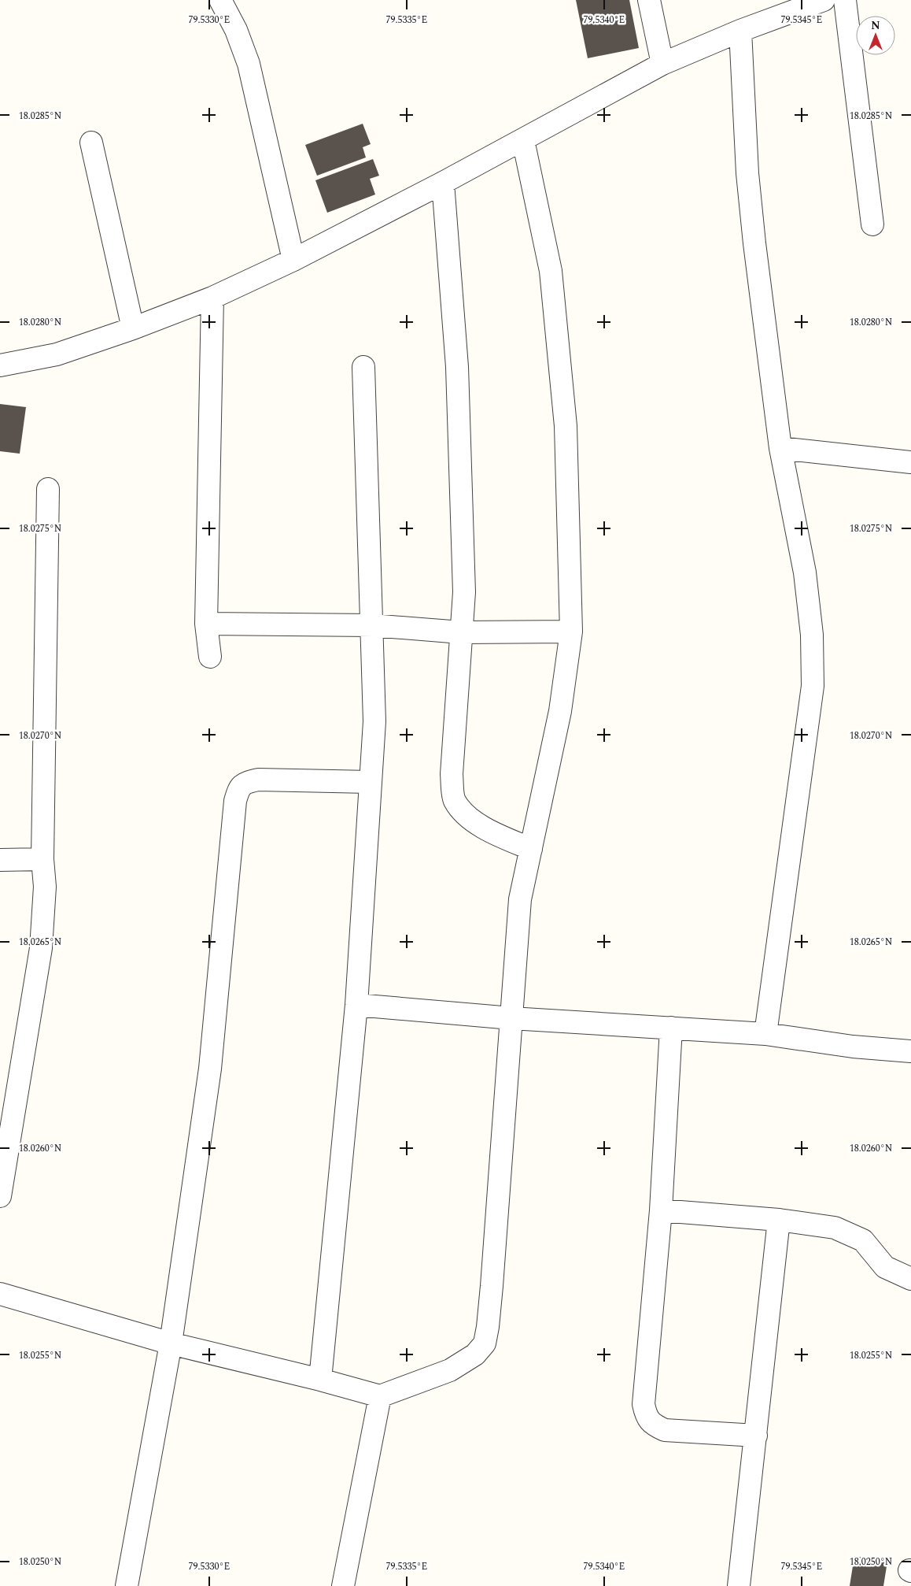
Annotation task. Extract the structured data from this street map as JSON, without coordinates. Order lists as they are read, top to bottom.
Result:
{
  "north": "top",
  "coordinates": [
    "79.5330°E",
    "79.5335°E",
    "79.5340°E",
    "79.5345°E",
    "18.0285°N",
    "18.0280°N",
    "18.0275°N",
    "18.0270°N",
    "18.0265°N",
    "18.0260°N",
    "18.0255°N",
    "18.0250°N"
  ]
}
